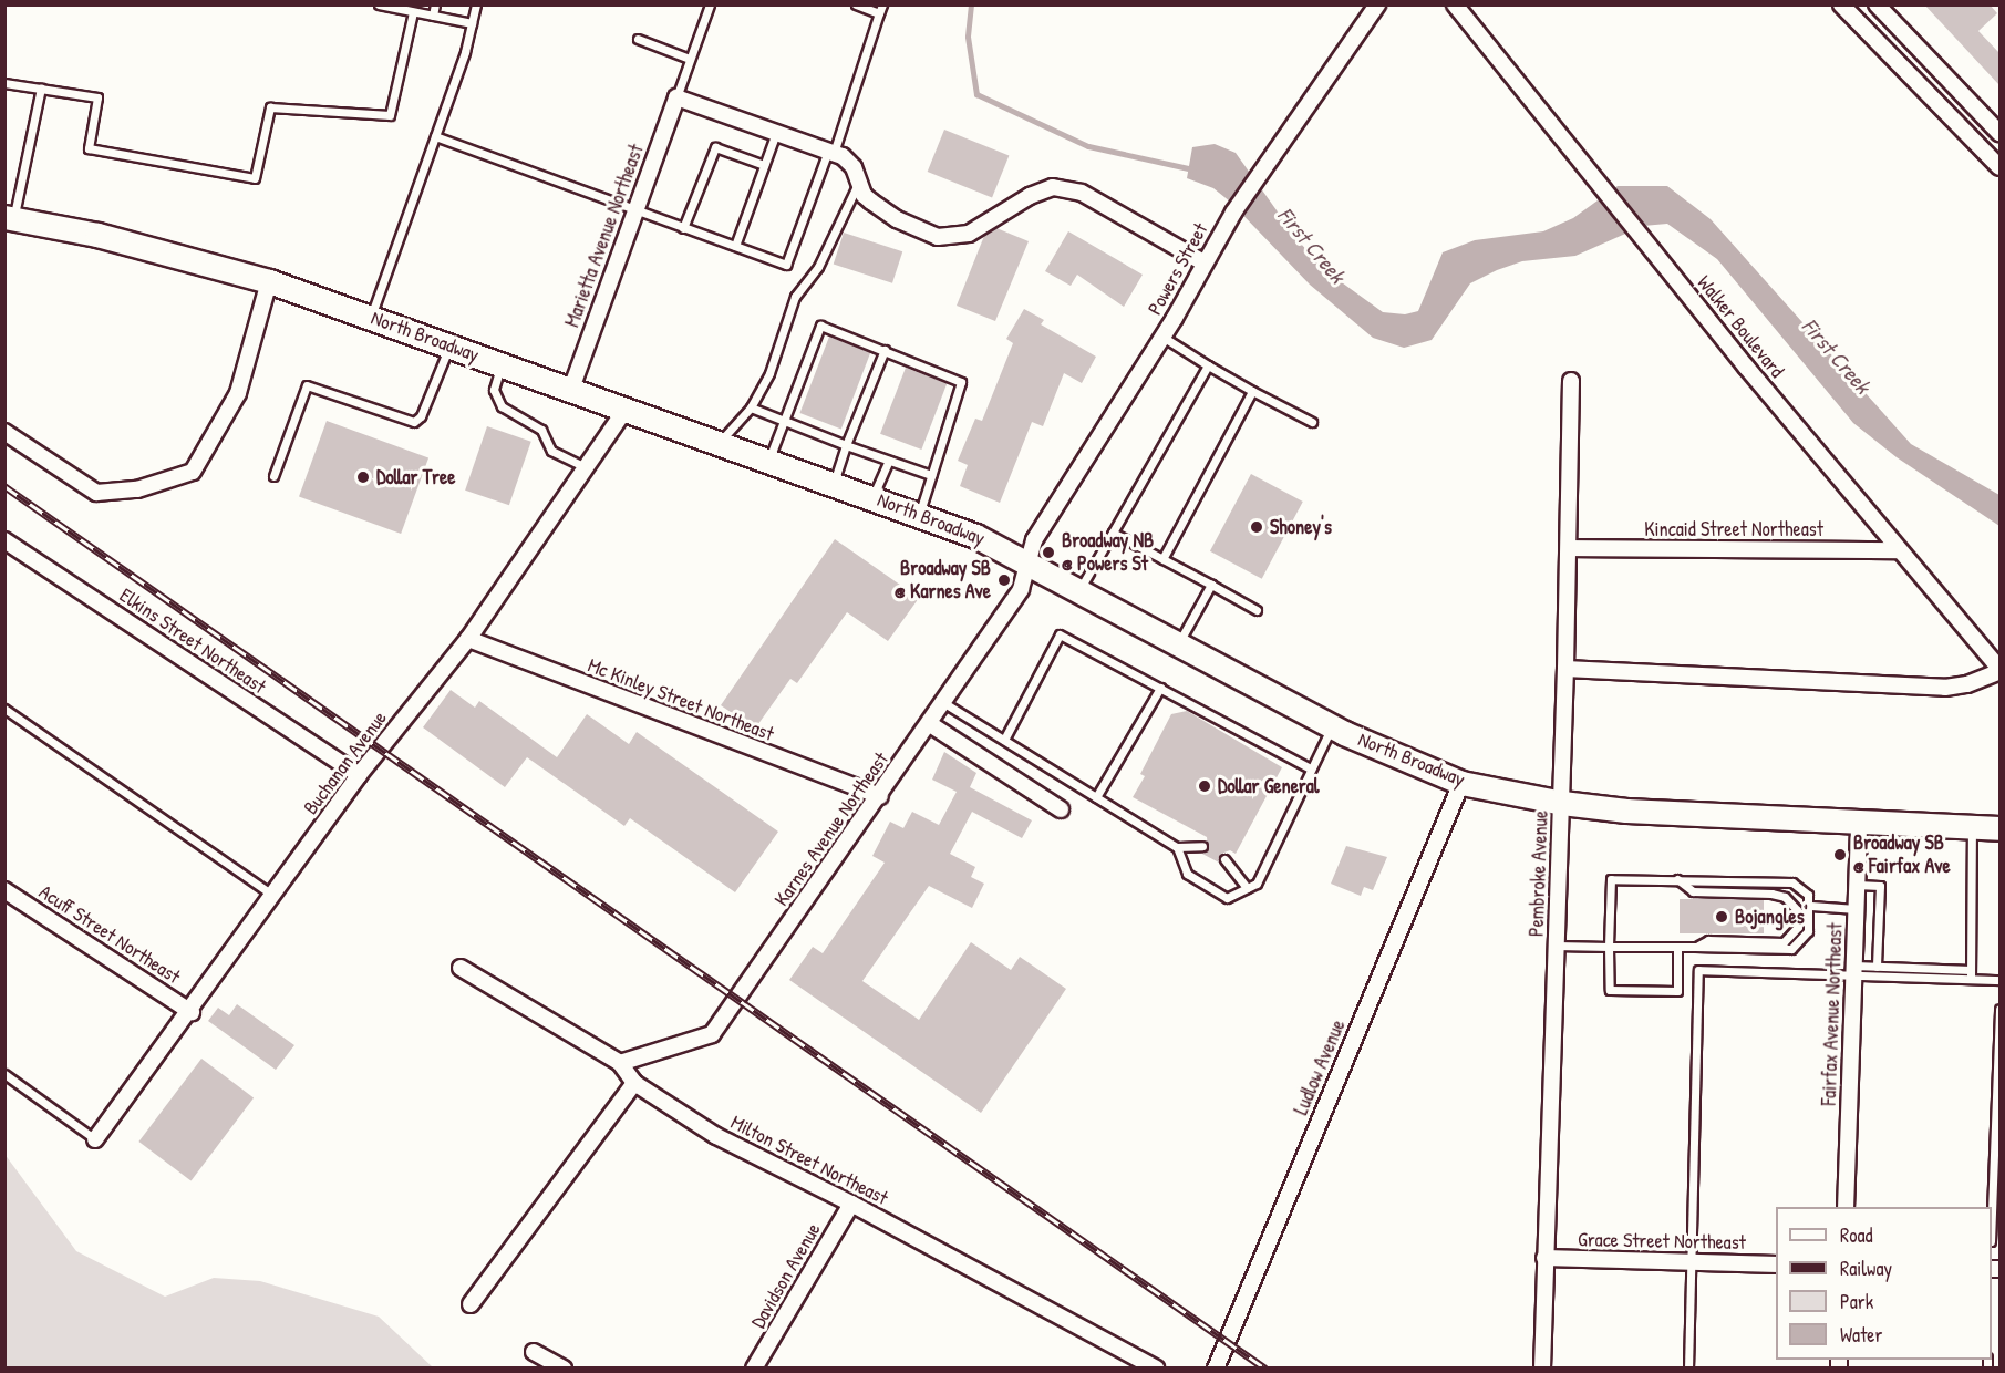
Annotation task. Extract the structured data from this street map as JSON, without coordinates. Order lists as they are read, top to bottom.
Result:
{
  "streets": {
    "main road": ["North Broadway"],
    "street": [
      "Marietta Avenue Northeast",
      "Powers Street",
      "Walker Boulevard",
      "Kincaid Street Northeast",
      "Elkins Street Northeast",
      "Mc Kinley Street Northeast",
      "Buchanan Avenue",
      "Karnes Avenue Northeast",
      "Pembroke Avenue",
      "Acuff Street Northeast",
      "Fairfax Avenue Northeast",
      "Ludlow Avenue",
      "Milton Street Northeast",
      "Grace Street Northeast",
      "Davidson Avenue"
    ]
  },
  "crossings": [
    ["Marietta Avenue Northeast", "North Broadway"],
    ["Powers Street", "North Broadway"],
    ["Powers Street", "Karnes Avenue Northeast"],
    ["Walker Boulevard", "Kincaid Street Northeast"],
    ["North Broadway", "Buchanan Avenue"],
    ["North Broadway", "Karnes Avenue Northeast"],
    ["North Broadway", "Pembroke Avenue"],
    ["North Broadway", "Fairfax Avenue Northeast"],
    ["North Broadway", "Ludlow Avenue"],
    ["Kincaid Street Northeast", "Pembroke Avenue"],
    ["Elkins Street Northeast", "Buchanan Avenue"],
    ["Mc Kinley Street Northeast", "Buchanan Avenue"],
    ["Mc Kinley Street Northeast", "Karnes Avenue Northeast"],
    ["Buchanan Avenue", "Acuff Street Northeast"],
    ["Karnes Avenue Northeast", "Milton Street Northeast"],
    ["Pembroke Avenue", "Grace Street Northeast"],
    ["Milton Street Northeast", "Davidson Avenue"]
  ],
  "water": ["First Creek"],
  "places": [
    "Dollar Tree",
    "Shoney's",
    "Broadway NB @ Powers St",
    "Broadway SB @ Karnes Ave",
    "Dollar General",
    "Broadway SB @ Fairfax Ave",
    "Bojangles'"
  ],
  "legend": [
    "Road",
    "Railway",
    "Park",
    "Water"
  ]
}
